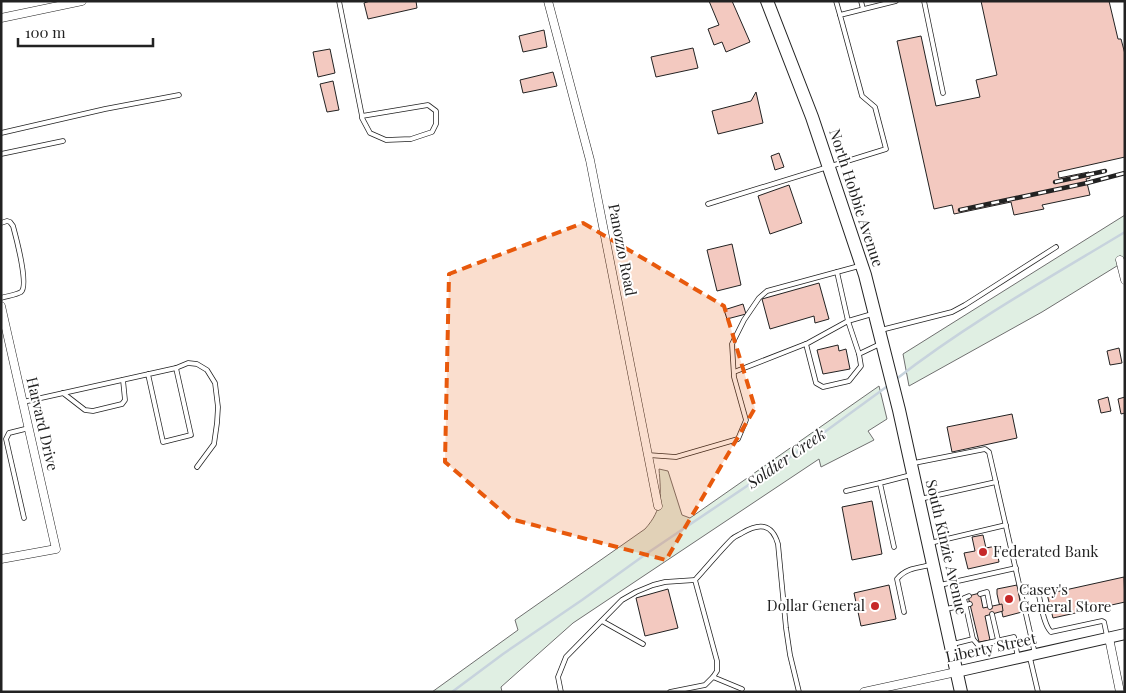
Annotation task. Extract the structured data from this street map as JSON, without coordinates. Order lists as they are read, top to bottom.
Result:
{
  "streets": {
    "main road": ["North Hobbie Avenue", "South Kinzie Avenue"],
    "street": ["Panozzo Road", "Harvard Drive", "Liberty Street"]
  },
  "crossings": [
    ["North Hobbie Avenue", "South Kinzie Avenue"],
    ["South Kinzie Avenue", "Liberty Street"]
  ],
  "water": ["Soldier Creek"],
  "places": ["Federated Bank", "Casey's General Store", "Dollar General"],
  "scale_bar": "100 m"
}
